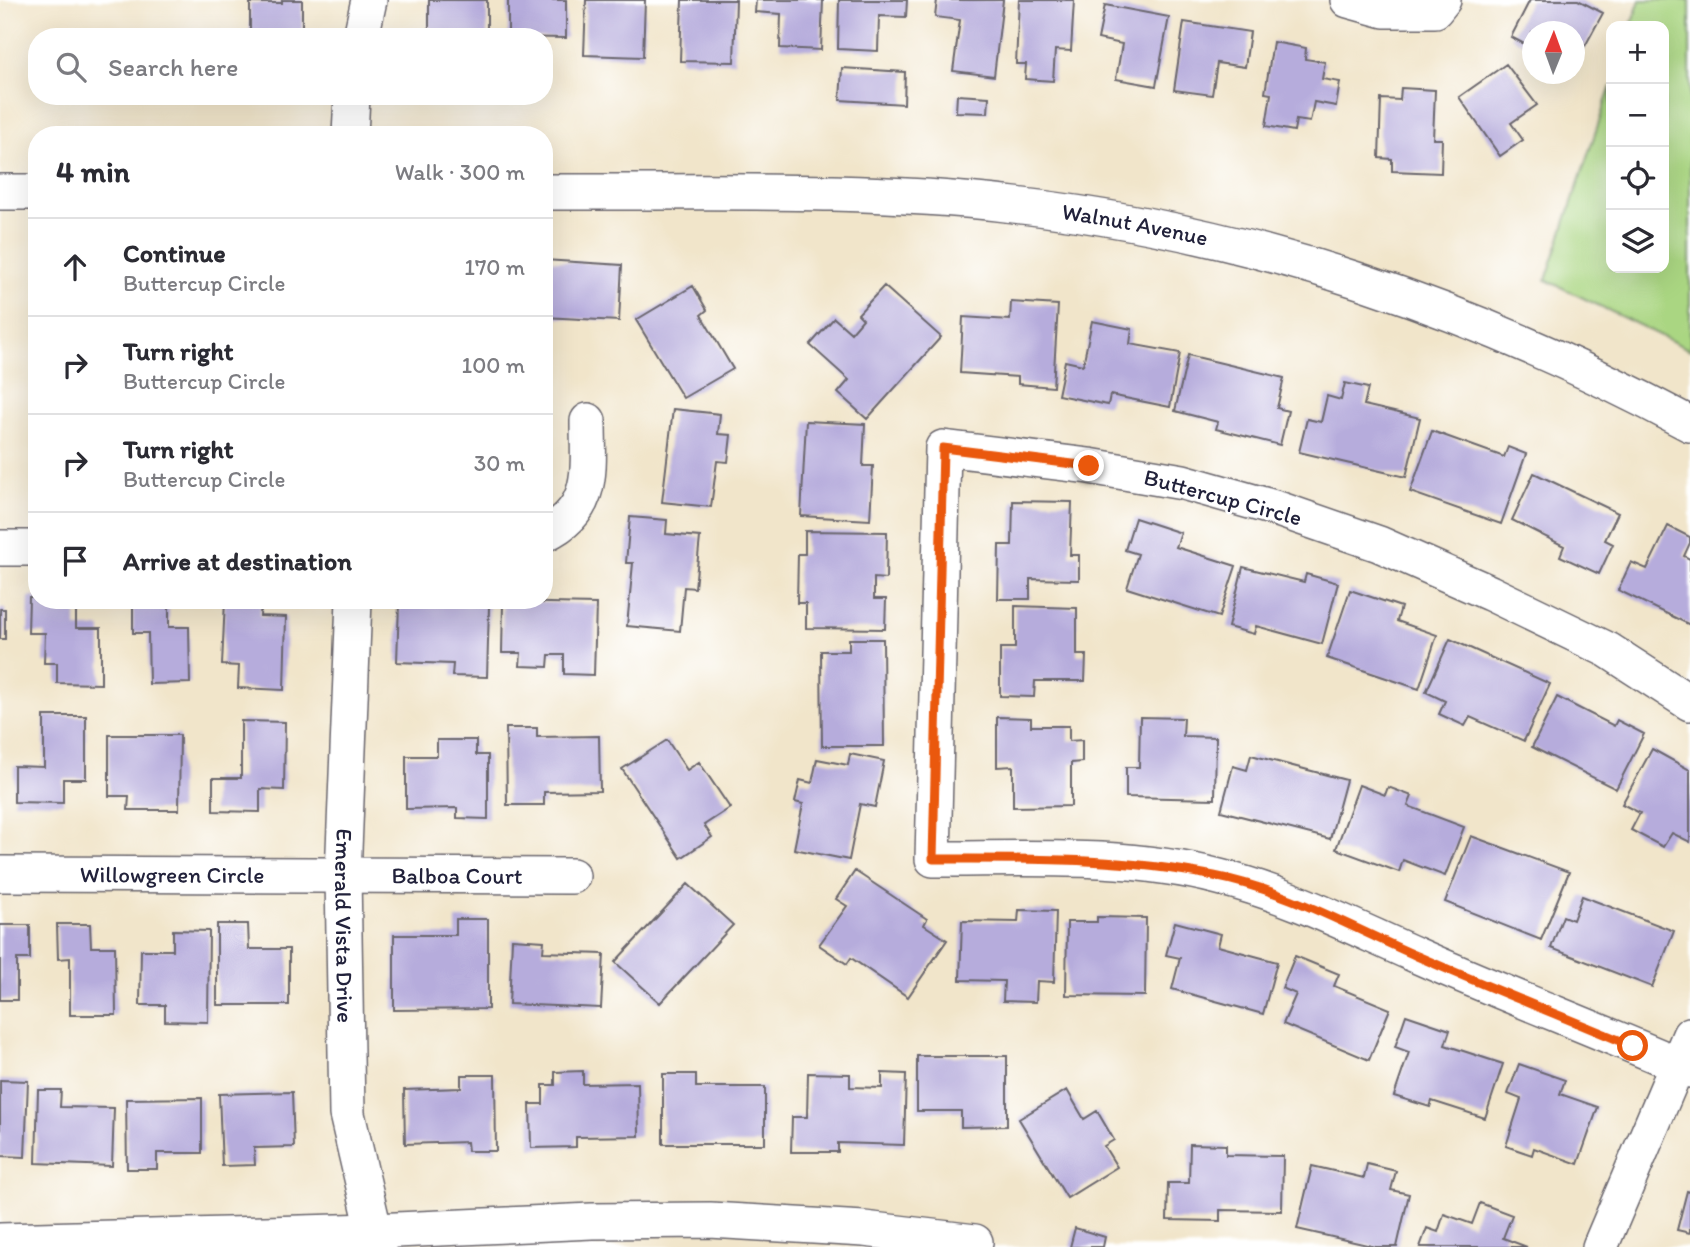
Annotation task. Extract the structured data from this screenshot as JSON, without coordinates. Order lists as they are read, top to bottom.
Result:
{
  "streets": {
    "street": [
      "Walnut Avenue",
      "Buttercup Circle",
      "Willowgreen Circle",
      "Balboa Court",
      "Emerald Vista Drive"
    ]
  },
  "crossings": [
    ["Willowgreen Circle", "Balboa Court"],
    ["Willowgreen Circle", "Emerald Vista Drive"],
    ["Balboa Court", "Emerald Vista Drive"]
  ],
  "north": "top",
  "page": {
    "map_buttons": ["+", "−"],
    "search": "Search here",
    "heading": ["4 min", "Walk · 300 m"],
    "list": [
      ["Continue", "Buttercup Circle", "170 m"],
      ["Turn right", "Buttercup Circle", "100 m"],
      ["Turn right", "Buttercup Circle", "30 m"],
      "Arrive at destination"
    ]
  }
}
